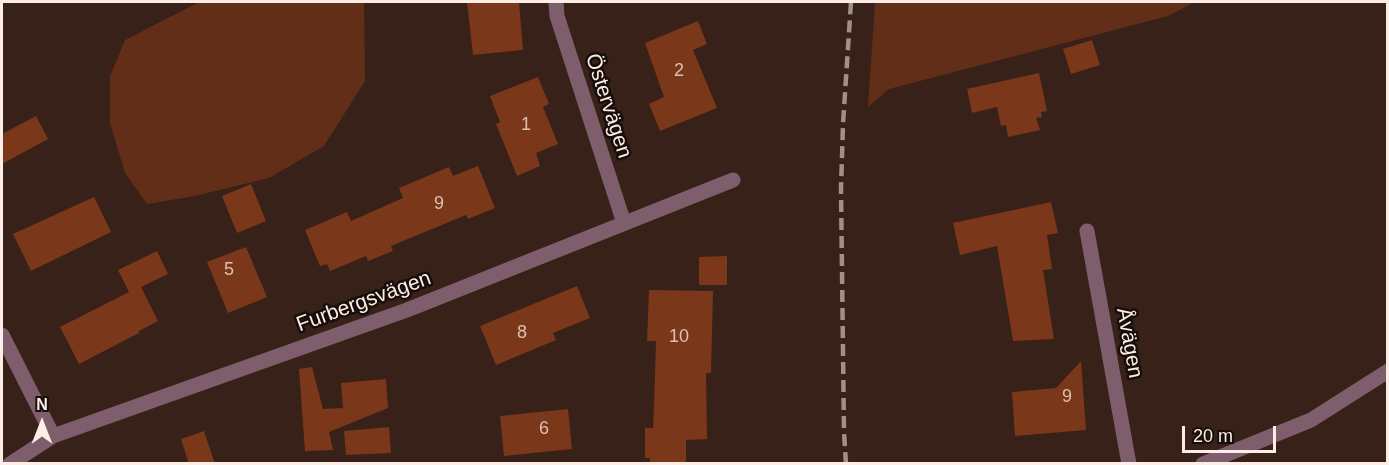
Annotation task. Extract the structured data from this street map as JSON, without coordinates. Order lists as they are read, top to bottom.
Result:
{
  "streets": {
    "street": ["Östervägen", "Furbergsvägen", "Åvägen"]
  },
  "crossings": [
    ["Östervägen", "Furbergsvägen"]
  ],
  "house_numbers": [
    "2",
    "1",
    "9",
    "5",
    "8",
    "10",
    "9",
    "6"
  ],
  "scale_bar": "20 m",
  "north": "top"
}
